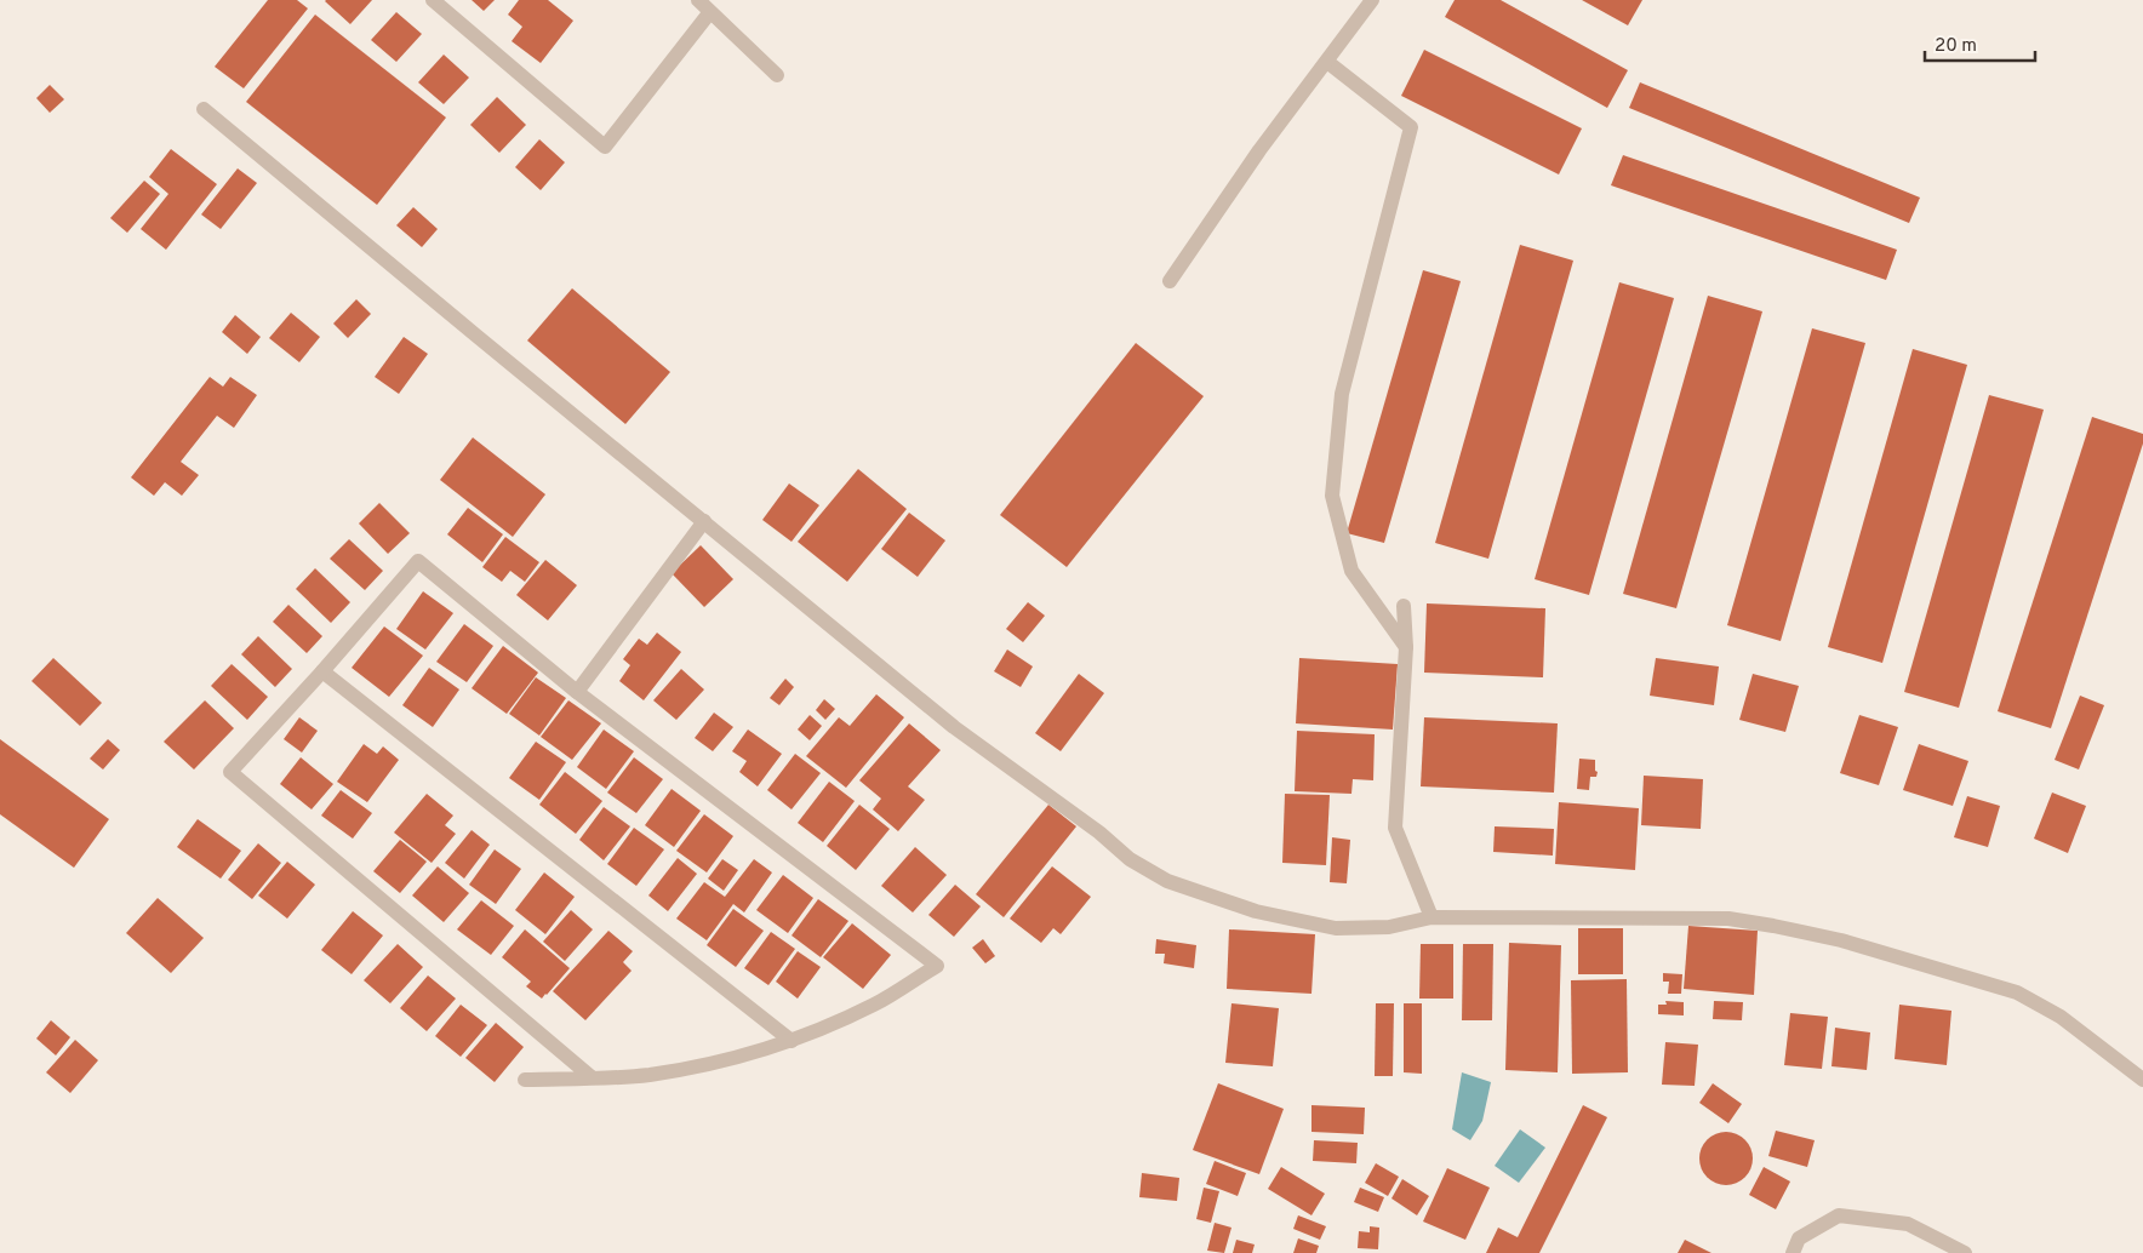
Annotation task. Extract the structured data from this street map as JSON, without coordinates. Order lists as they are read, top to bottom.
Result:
{
  "scale_bar": "20 m"
}
